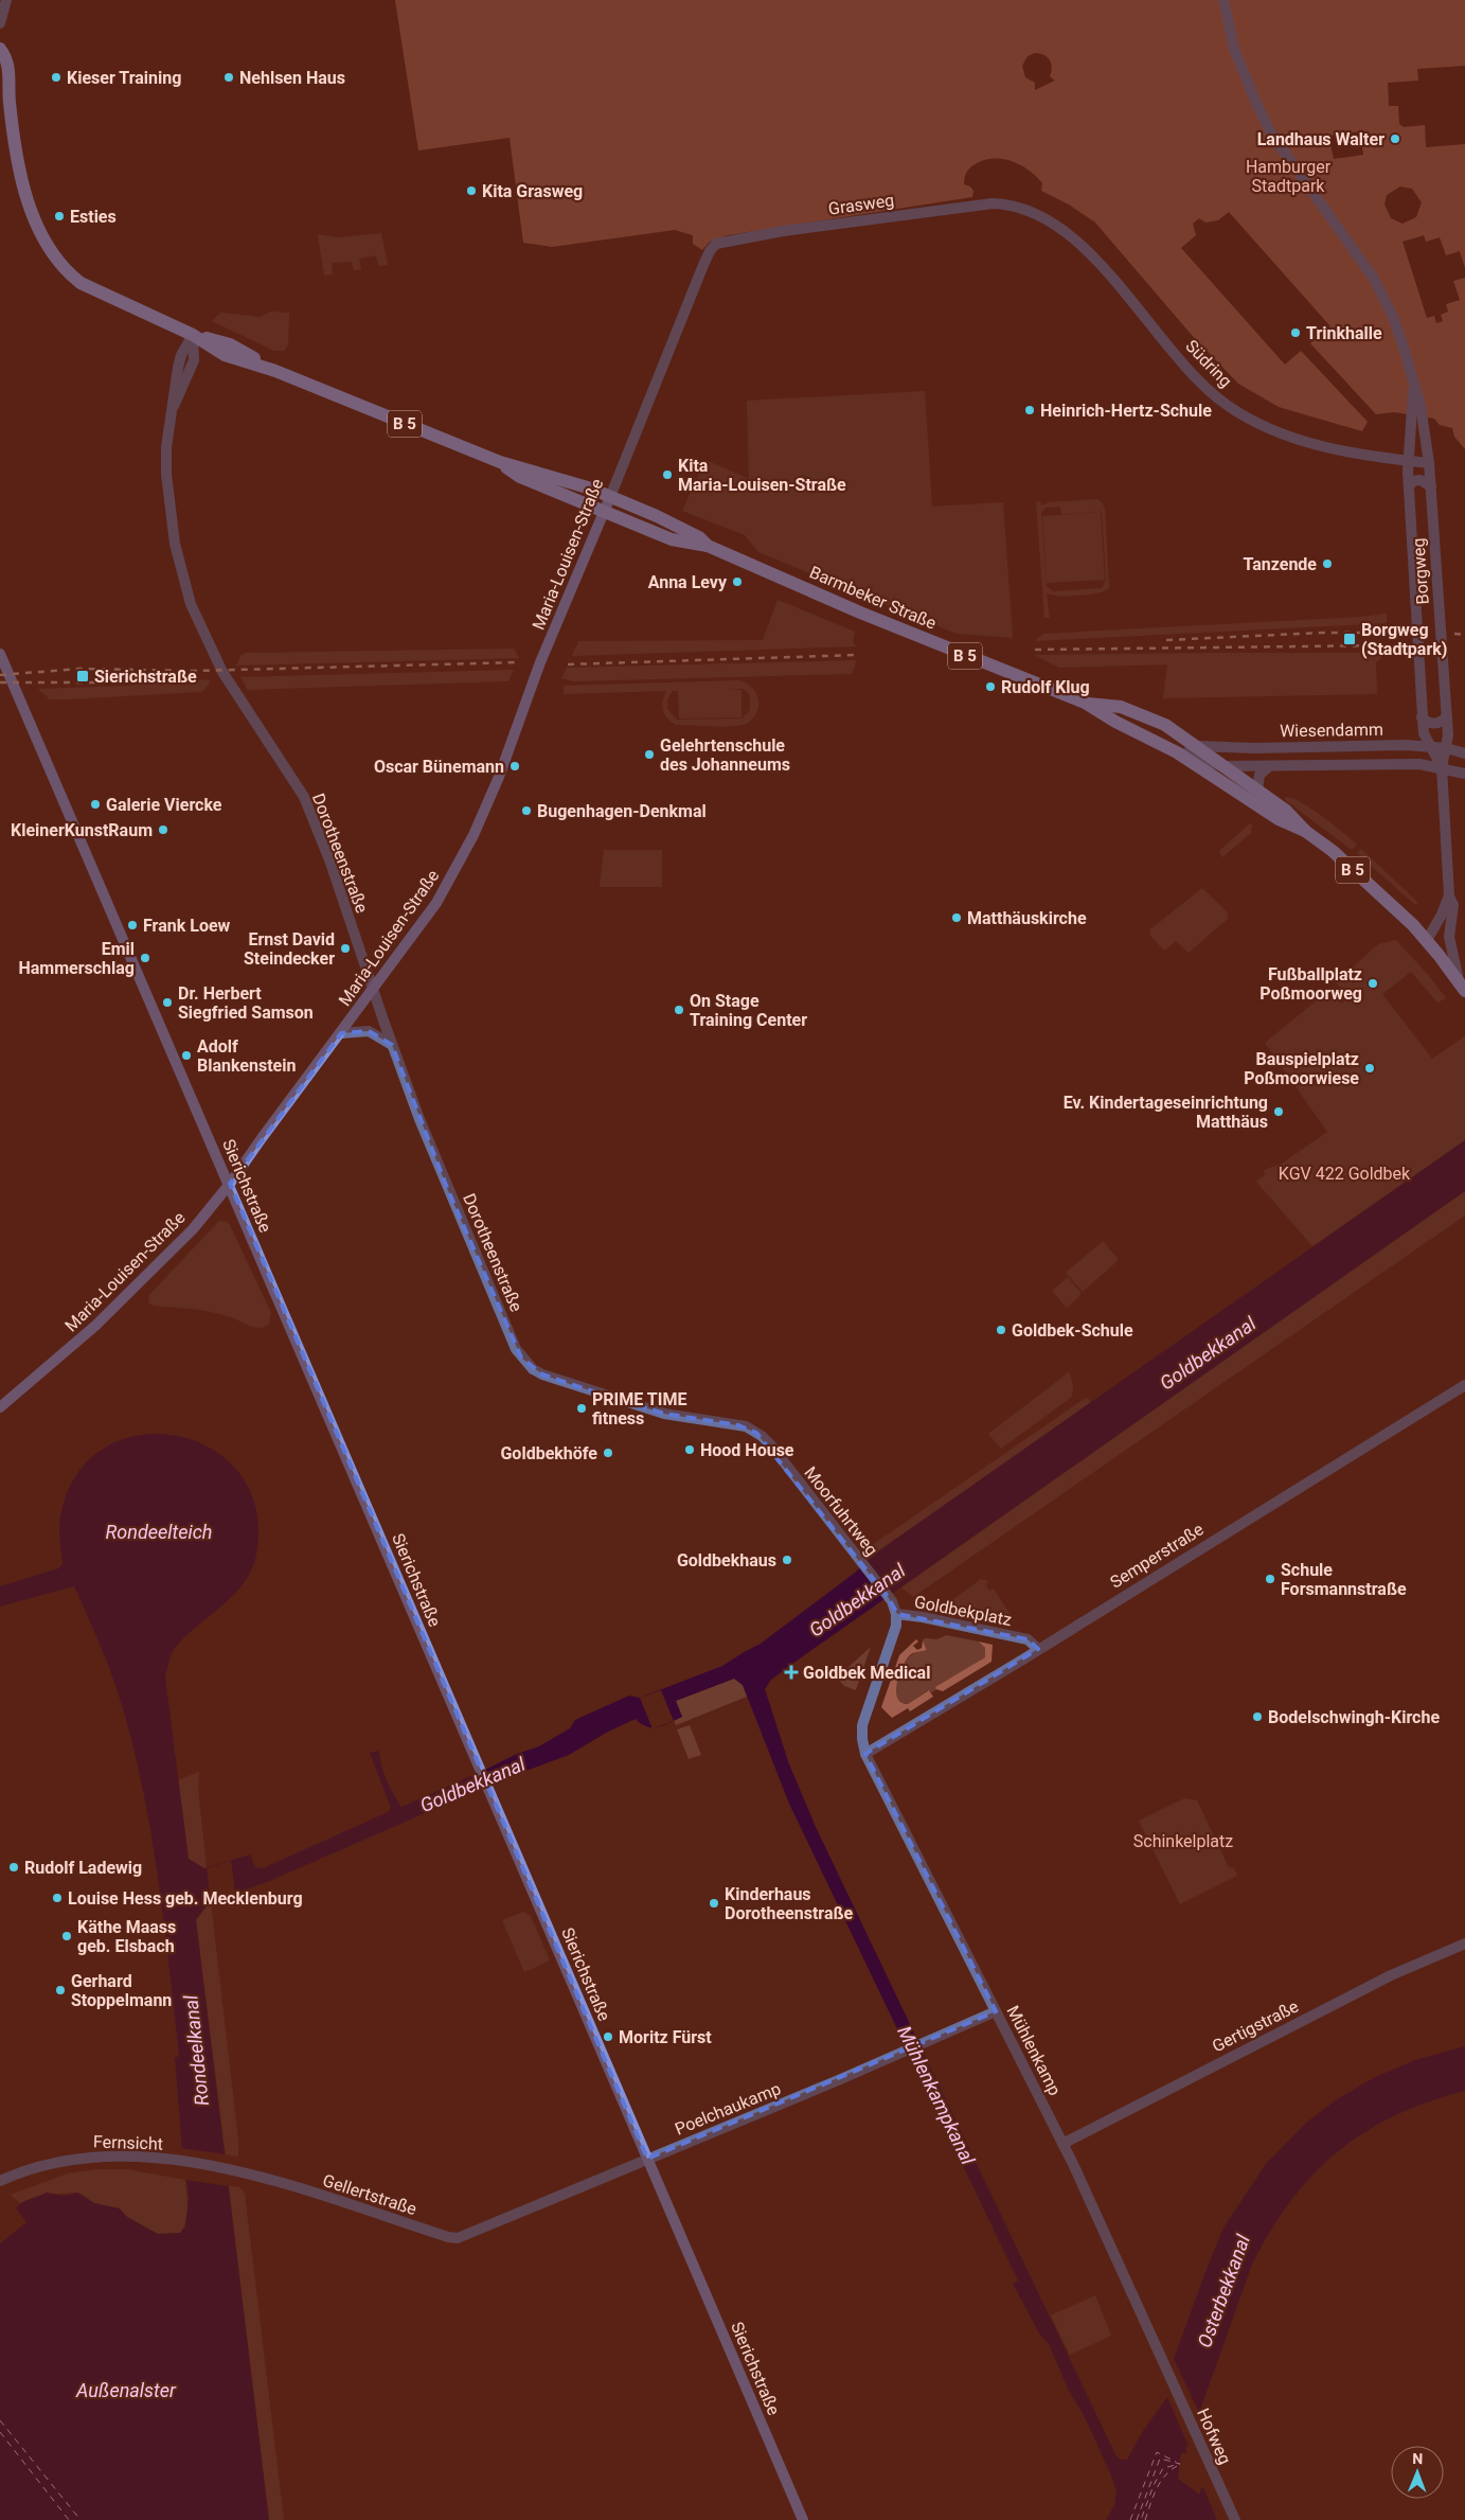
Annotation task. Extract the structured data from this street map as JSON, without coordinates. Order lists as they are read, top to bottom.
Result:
{
  "streets": {
    "main road": [
      "B 5",
      "Maria-Louisen-Straße",
      "Barmbeker Straße",
      "Sierichstraße"
    ],
    "street": [
      "Grasweg",
      "Südring",
      "Borgweg",
      "Wiesendamm",
      "Dorotheenstraße",
      "Moorfuhrtweg",
      "Semperstraße",
      "Goldbekplatz",
      "Gertigstraße",
      "Mühlenkamp",
      "Poelchaukamp",
      "Fernsicht",
      "Gellertstraße",
      "Hofweg"
    ]
  },
  "crossings": [
    ["Grasweg", "Südring"],
    ["Grasweg", "Maria-Louisen-Straße"],
    ["Südring", "Borgweg"],
    ["B 5", "Barmbeker Straße"],
    ["Maria-Louisen-Straße", "Barmbeker Straße"],
    ["Maria-Louisen-Straße", "Dorotheenstraße"],
    ["Maria-Louisen-Straße", "Sierichstraße"],
    ["Borgweg", "Barmbeker Straße"],
    ["Borgweg", "Wiesendamm"],
    ["Barmbeker Straße", "Wiesendamm"],
    ["Barmbeker Straße", "Dorotheenstraße"],
    ["Dorotheenstraße", "Moorfuhrtweg"],
    ["Sierichstraße", "Poelchaukamp"],
    ["Moorfuhrtweg", "Goldbekplatz"],
    ["Semperstraße", "Goldbekplatz"],
    ["Semperstraße", "Mühlenkamp"],
    ["Goldbekplatz", "Mühlenkamp"],
    ["Gertigstraße", "Mühlenkamp"],
    ["Mühlenkamp", "Poelchaukamp"],
    ["Mühlenkamp", "Hofweg"],
    ["Poelchaukamp", "Gellertstraße"],
    ["Fernsicht", "Gellertstraße"]
  ],
  "water": [
    "Goldbekkanal",
    "Rondeelteich",
    "Rondeelkanal",
    "Mühlenkampkanal",
    "Osterbekkanal",
    "Außenalster"
  ],
  "parks": ["Hamburger Stadtpark", "KGV 422 Goldbek", "Schinkelplatz"],
  "places": {
    "other": [
      "Kieser Training",
      "Nehlsen Haus",
      "Landhaus Walter",
      "Kita Grasweg",
      "Esties",
      "Trinkhalle",
      "Heinrich-Hertz-Schule",
      "Kita Maria-Louisen-Straße",
      "Tanzende",
      "Anna Levy",
      "Rudolf Klug",
      "Gelehrtenschule des Johanneums",
      "Oscar Bünemann",
      "Galerie Viercke",
      "Bugenhagen-Denkmal",
      "KleinerKunstRaum",
      "Matthäuskirche",
      "Frank Loew",
      "Ernst David Steindecker",
      "Emil Hammerschlag",
      "Fußballplatz Poßmoorweg",
      "Dr. Herbert Siegfried Samson",
      "On Stage Training Center",
      "Adolf Blankenstein",
      "Bauspielplatz Poßmoorwiese",
      "Ev. Kindertageseinrichtung Matthäus",
      "Goldbek-Schule",
      "PRIME TIME fitness",
      "Hood House",
      "Goldbekhöfe",
      "Goldbekhaus",
      "Schule Forsmannstraße",
      "Bodelschwingh-Kirche",
      "Rudolf Ladewig",
      "Louise Hess geb. Mecklenburg",
      "Kinderhaus Dorotheenstraße",
      "Käthe Maass geb. Elsbach",
      "Gerhard Stoppelmann",
      "Moritz Fürst"
    ],
    "transit": ["Borgweg (Stadtpark)", "Sierichstraße"],
    "health": ["Goldbek Medical"]
  },
  "north": "top"
}
